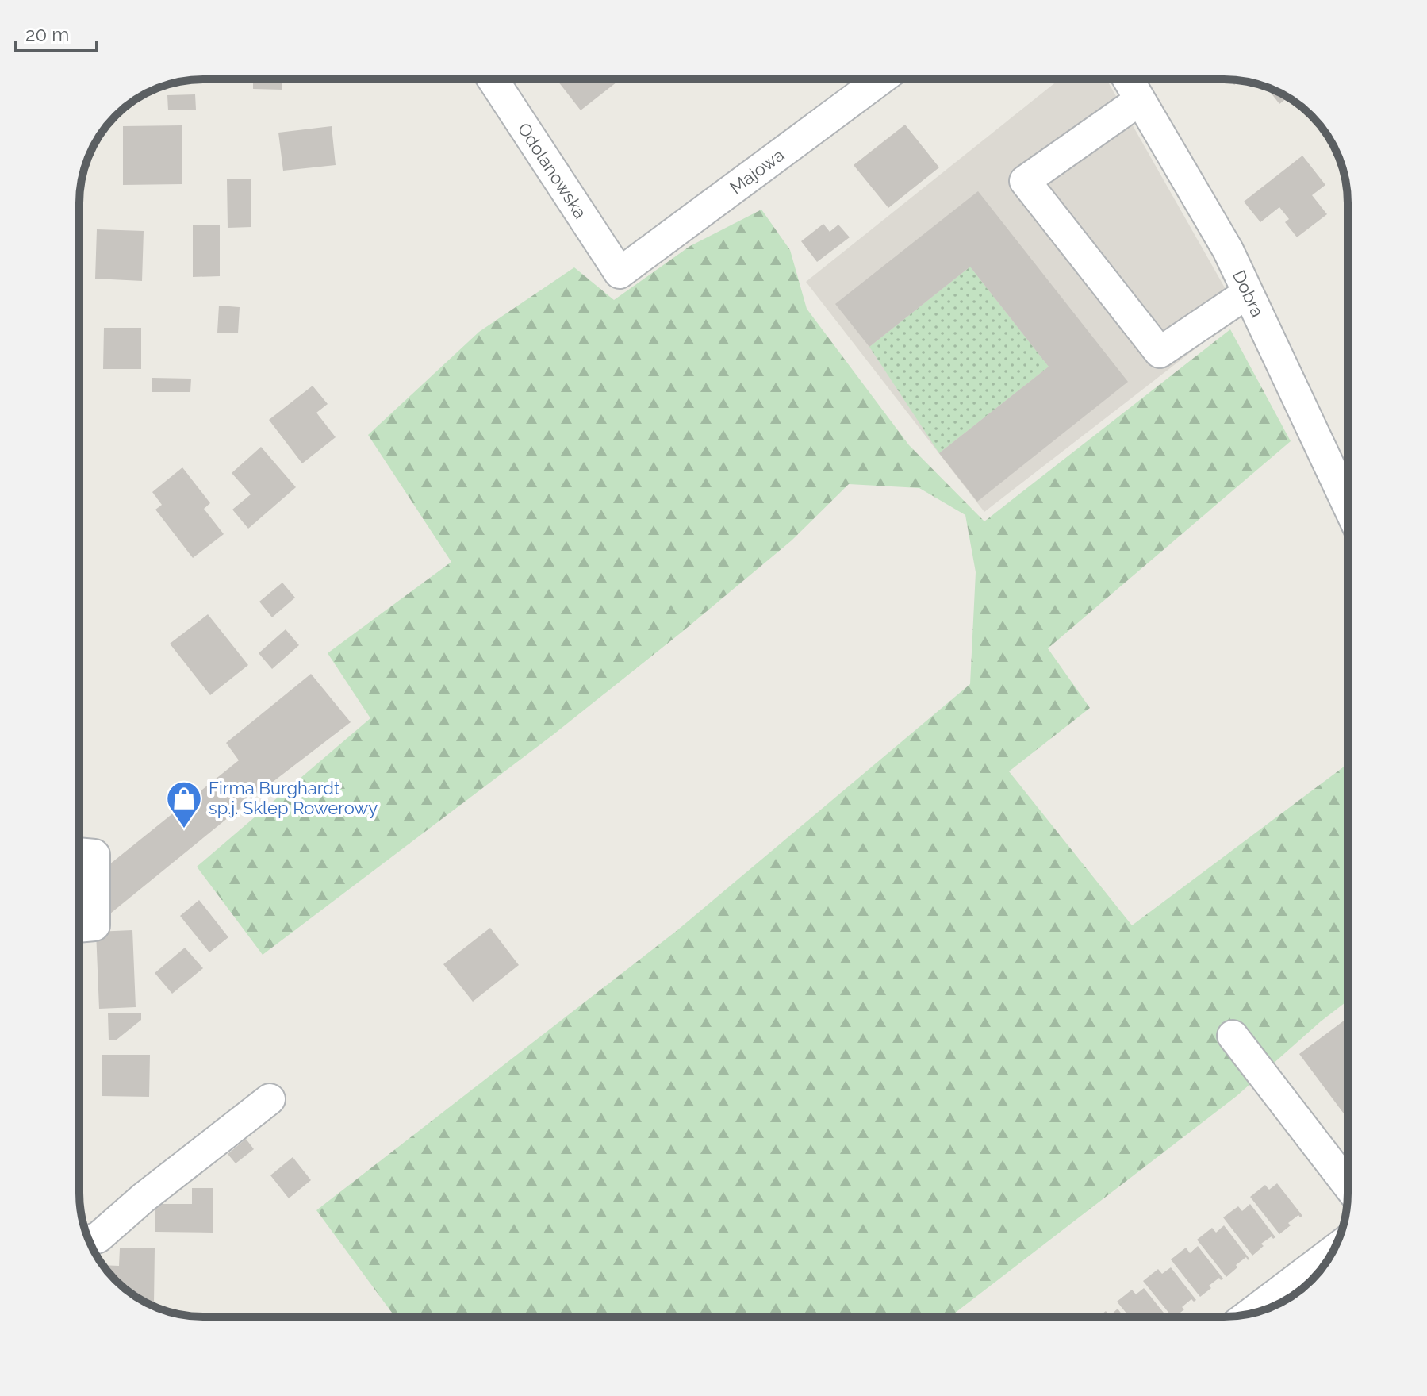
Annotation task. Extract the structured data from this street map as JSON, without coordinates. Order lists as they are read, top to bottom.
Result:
{
  "streets": {
    "street": ["Odolanowska", "Majowa", "Dobra"]
  },
  "crossings": [
    ["Odolanowska", "Majowa"]
  ],
  "places": {
    "shop": ["Firma Burghardt sp.j. Sklep Rowerowy"]
  },
  "scale_bar": "20 m"
}
